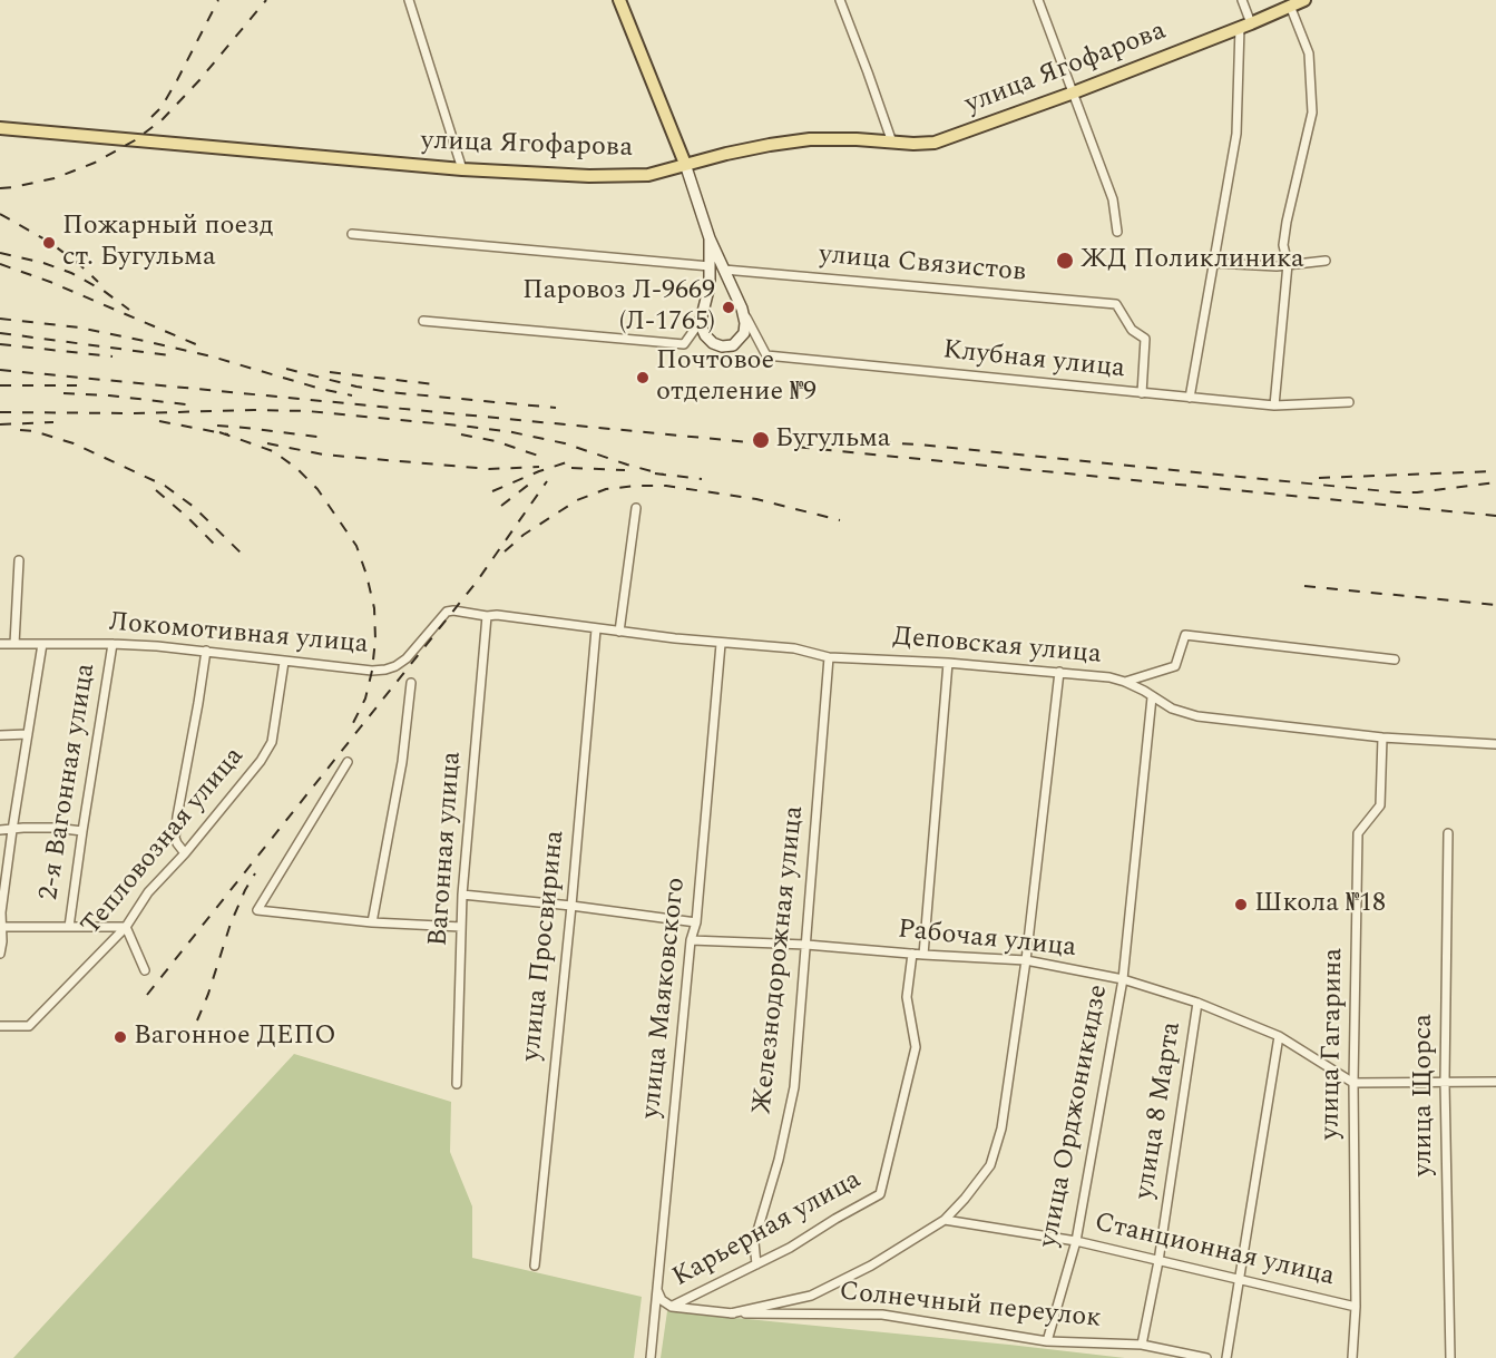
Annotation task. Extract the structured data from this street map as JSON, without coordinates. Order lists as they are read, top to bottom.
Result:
{
  "streets": {
    "main road": ["улица Ягофарова"],
    "street": [
      "улица Связистов",
      "Клубная улица",
      "Локомотивная улица",
      "Деповская улица",
      "2-я Вагонная улица",
      "Тепловозная улица",
      "Вагонная улица",
      "Рабочая улица",
      "улица Просвирина",
      "Железнодорожная улица",
      "улица Маяковского",
      "улица Гагарина",
      "улица Щорса",
      "улица 8 Марта",
      "улица Орджоникидзе",
      "Карьерная улица",
      "Станционная улица",
      "Солнечный переулок"
    ]
  },
  "crossings": [
    ["улица Связистов", "Клубная улица"],
    ["Локомотивная улица", "Деповская улица"],
    ["Локомотивная улица", "2-я Вагонная улица"],
    ["Локомотивная улица", "Тепловозная улица"],
    ["Локомотивная улица", "Вагонная улица"],
    ["Деповская улица", "Вагонная улица"],
    ["Деповская улица", "улица Просвирина"],
    ["Деповская улица", "Железнодорожная улица"],
    ["Деповская улица", "улица Маяковского"],
    ["Деповская улица", "улица Гагарина"],
    ["Деповская улица", "улица Орджоникидзе"],
    ["Рабочая улица", "Железнодорожная улица"],
    ["Рабочая улица", "улица Маяковского"],
    ["Рабочая улица", "улица Гагарина"],
    ["Рабочая улица", "улица 8 Марта"],
    ["Рабочая улица", "улица Орджоникидзе"],
    ["Рабочая улица", "Карьерная улица"],
    ["Железнодорожная улица", "Карьерная улица"],
    ["улица Гагарина", "Станционная улица"],
    ["улица 8 Марта", "Станционная улица"],
    ["улица 8 Марта", "Солнечный переулок"],
    ["улица Орджоникидзе", "Станционная улица"],
    ["улица Орджоникидзе", "Солнечный переулок"],
    ["Карьерная улица", "Солнечный переулок"]
  ],
  "places": [
    "Пожарный поезд ст. Бугульма",
    "ЖД Поликлиника",
    "Паровоз Л-9669 (Л-1765)",
    "Почтовое отделение №9",
    "Бугульма",
    "Школа №18",
    "Вагонное ДЕПО"
  ]
}
